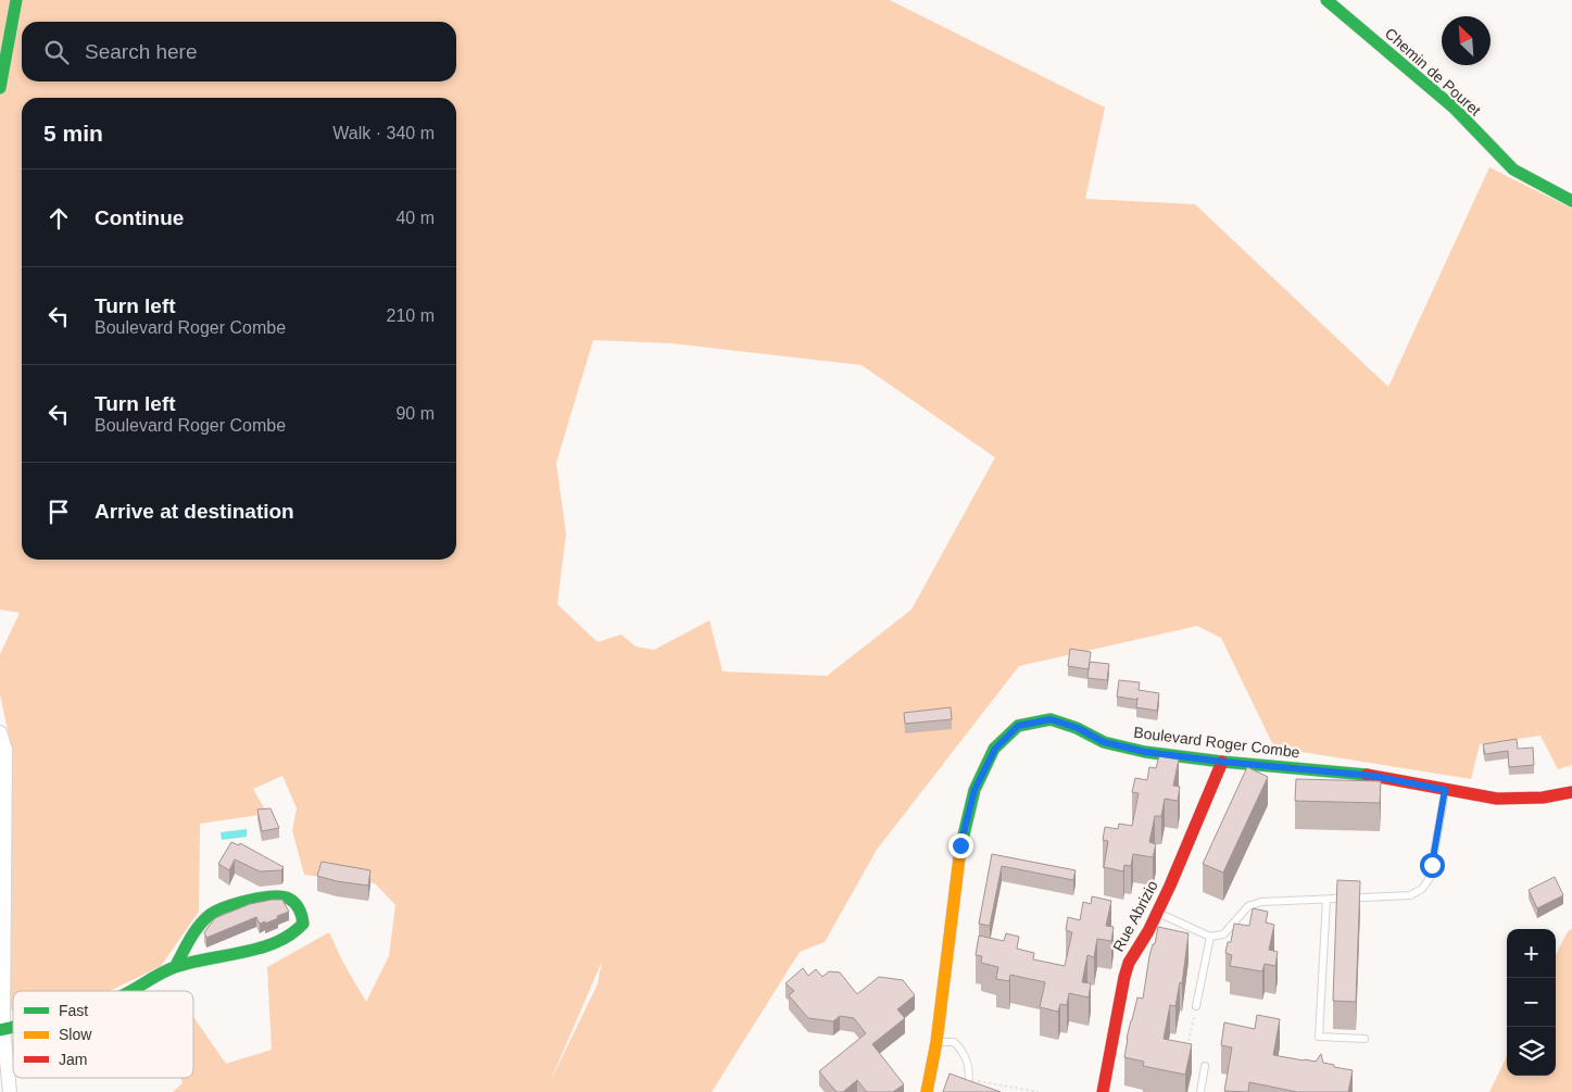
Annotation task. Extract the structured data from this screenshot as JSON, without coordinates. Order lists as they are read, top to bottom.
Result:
{
  "streets": {
    "street": ["Chemin de Pouret", "Boulevard Roger Combe", "Rue Abrizio"]
  },
  "crossings": [
    ["Boulevard Roger Combe", "Rue Abrizio"]
  ],
  "legend": ["Fast", "Slow", "Jam"],
  "north": "top left",
  "page": {
    "search": "Search here",
    "heading": ["5 min", "Walk · 340 m"],
    "list": [
      ["Continue", "40 m"],
      ["Turn left", "Boulevard Roger Combe", "210 m"],
      ["Turn left", "Boulevard Roger Combe", "90 m"],
      "Arrive at destination"
    ],
    "map_buttons": ["+", "−"]
  }
}
